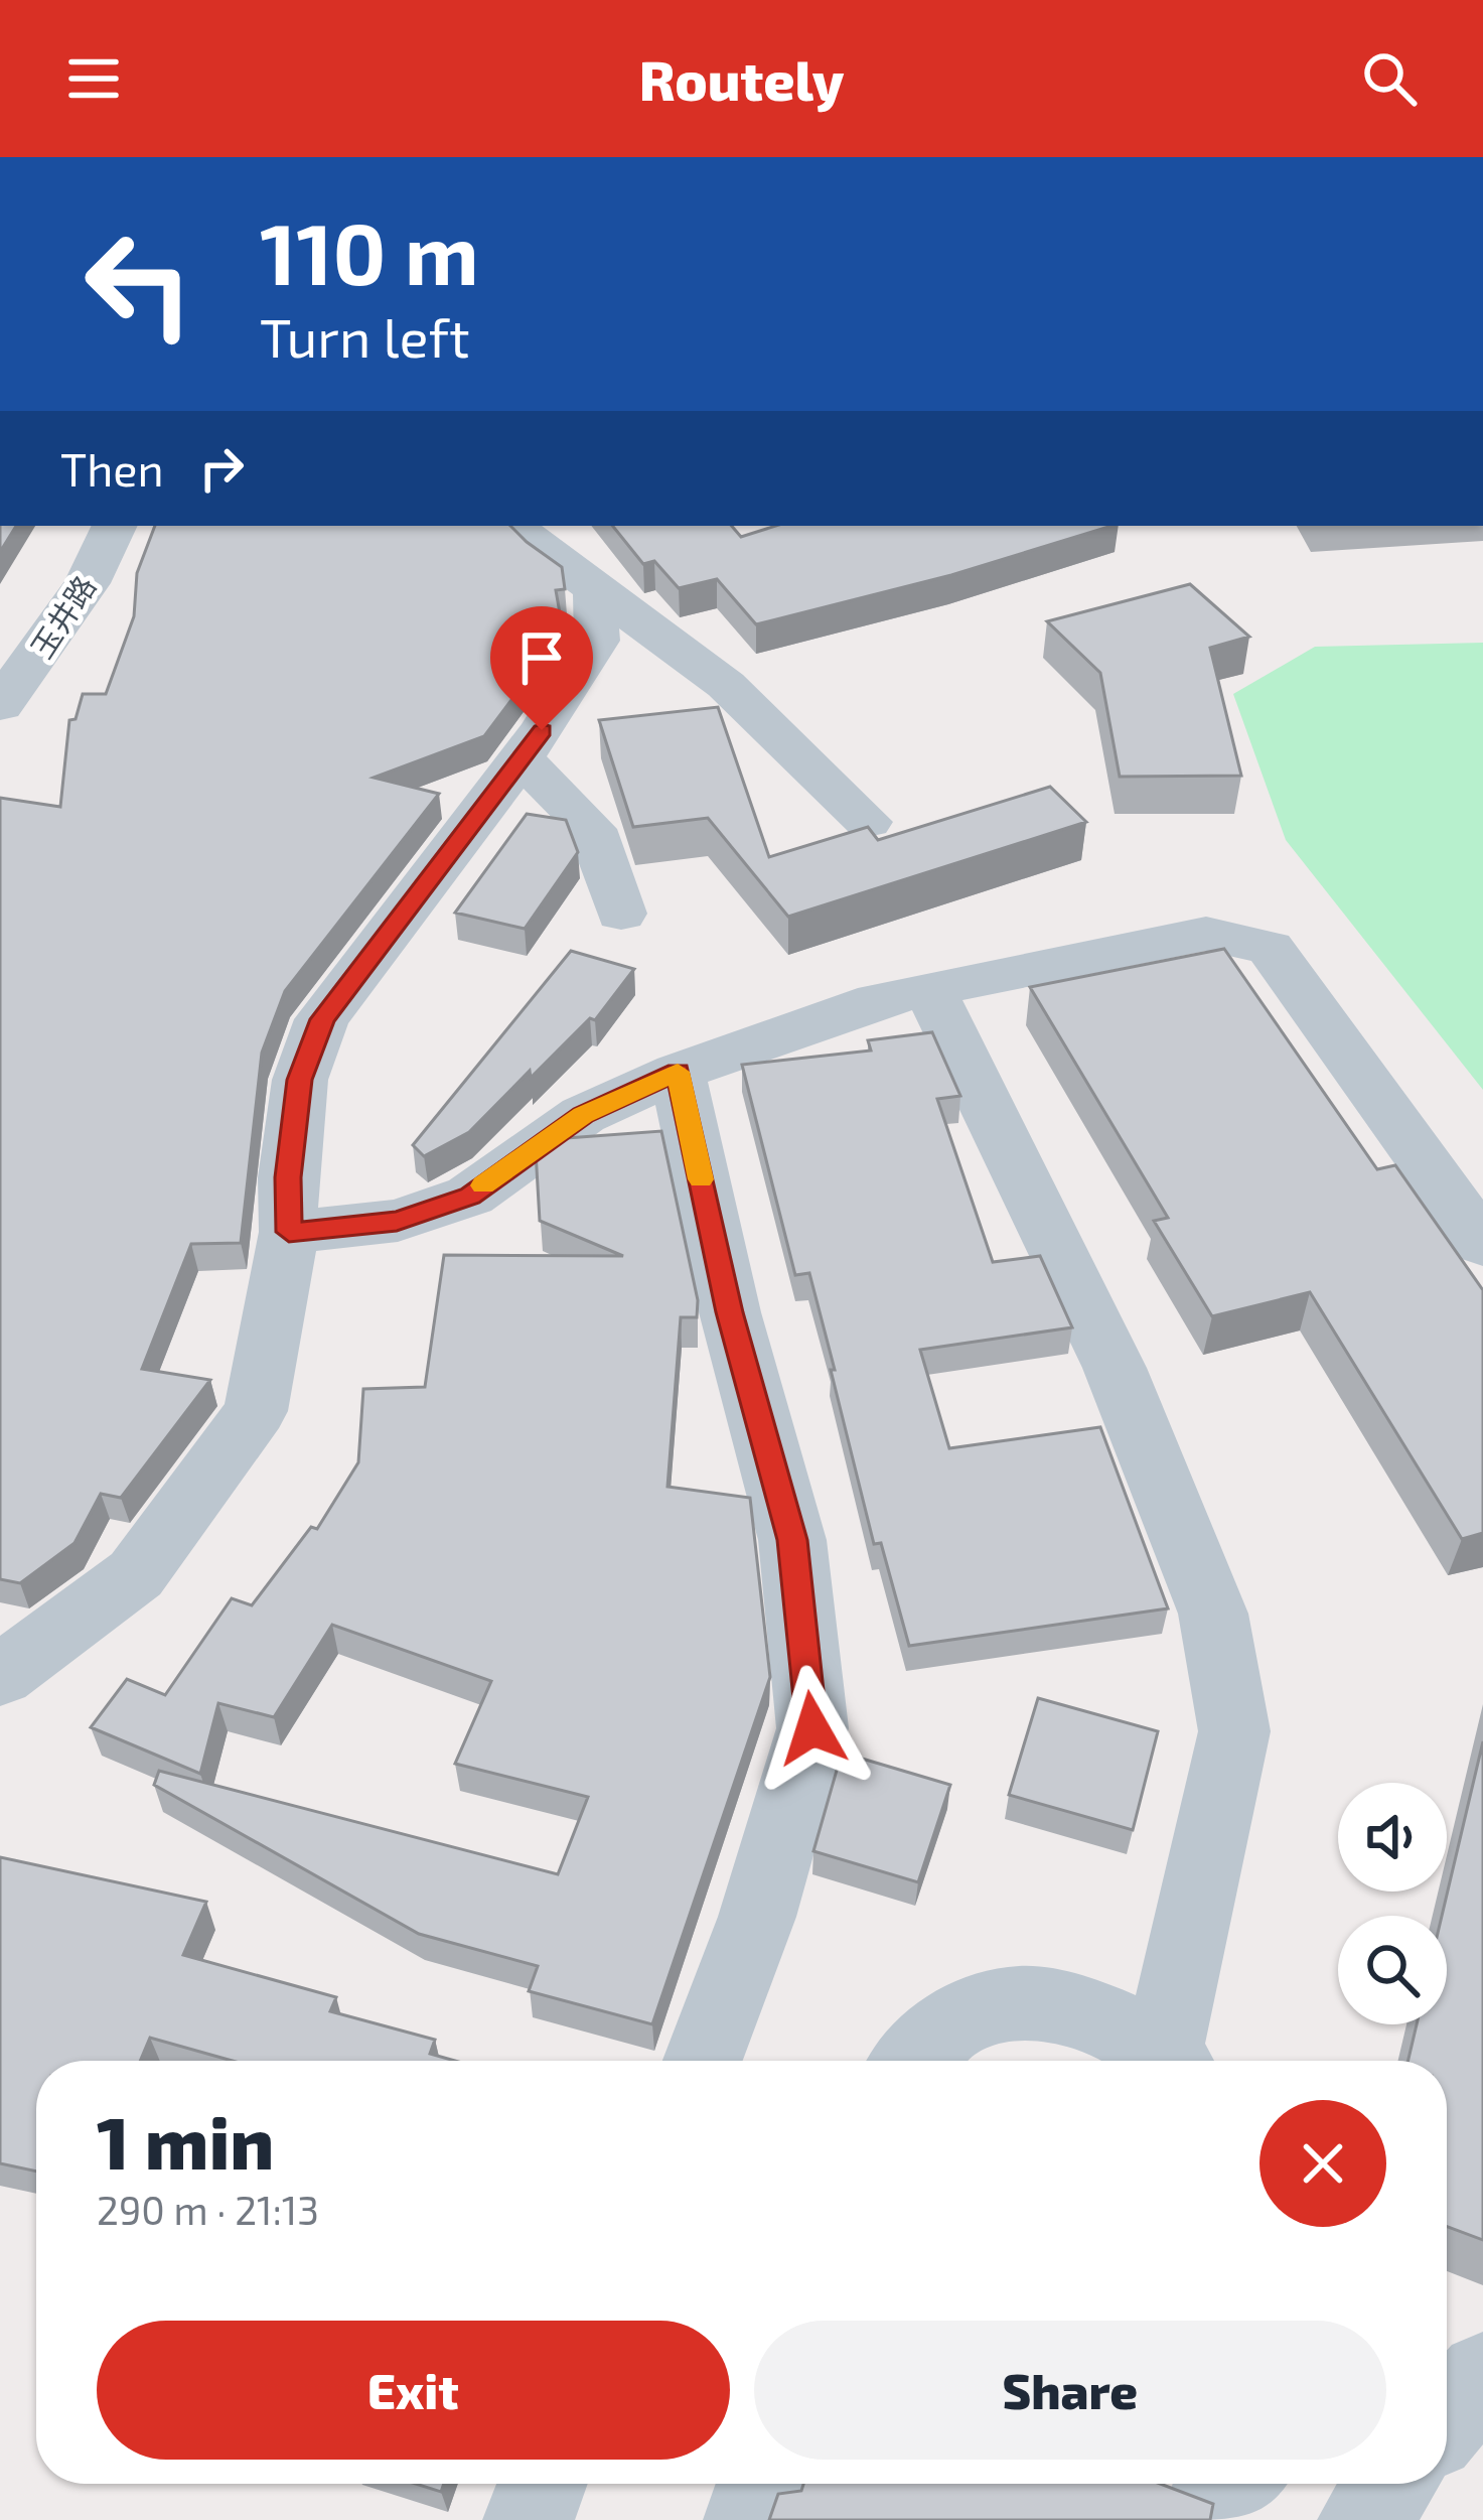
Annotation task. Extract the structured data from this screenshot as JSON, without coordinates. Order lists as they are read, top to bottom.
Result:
{
  "streets": {
    "street": ["玉井路"]
  },
  "page": {
    "header": "Routely",
    "turn": ["110 m", "Turn left"],
    "then": "Then",
    "heading": ["1 min", "290 m · 21:13"],
    "buttons": ["Exit", "Share"]
  }
}
